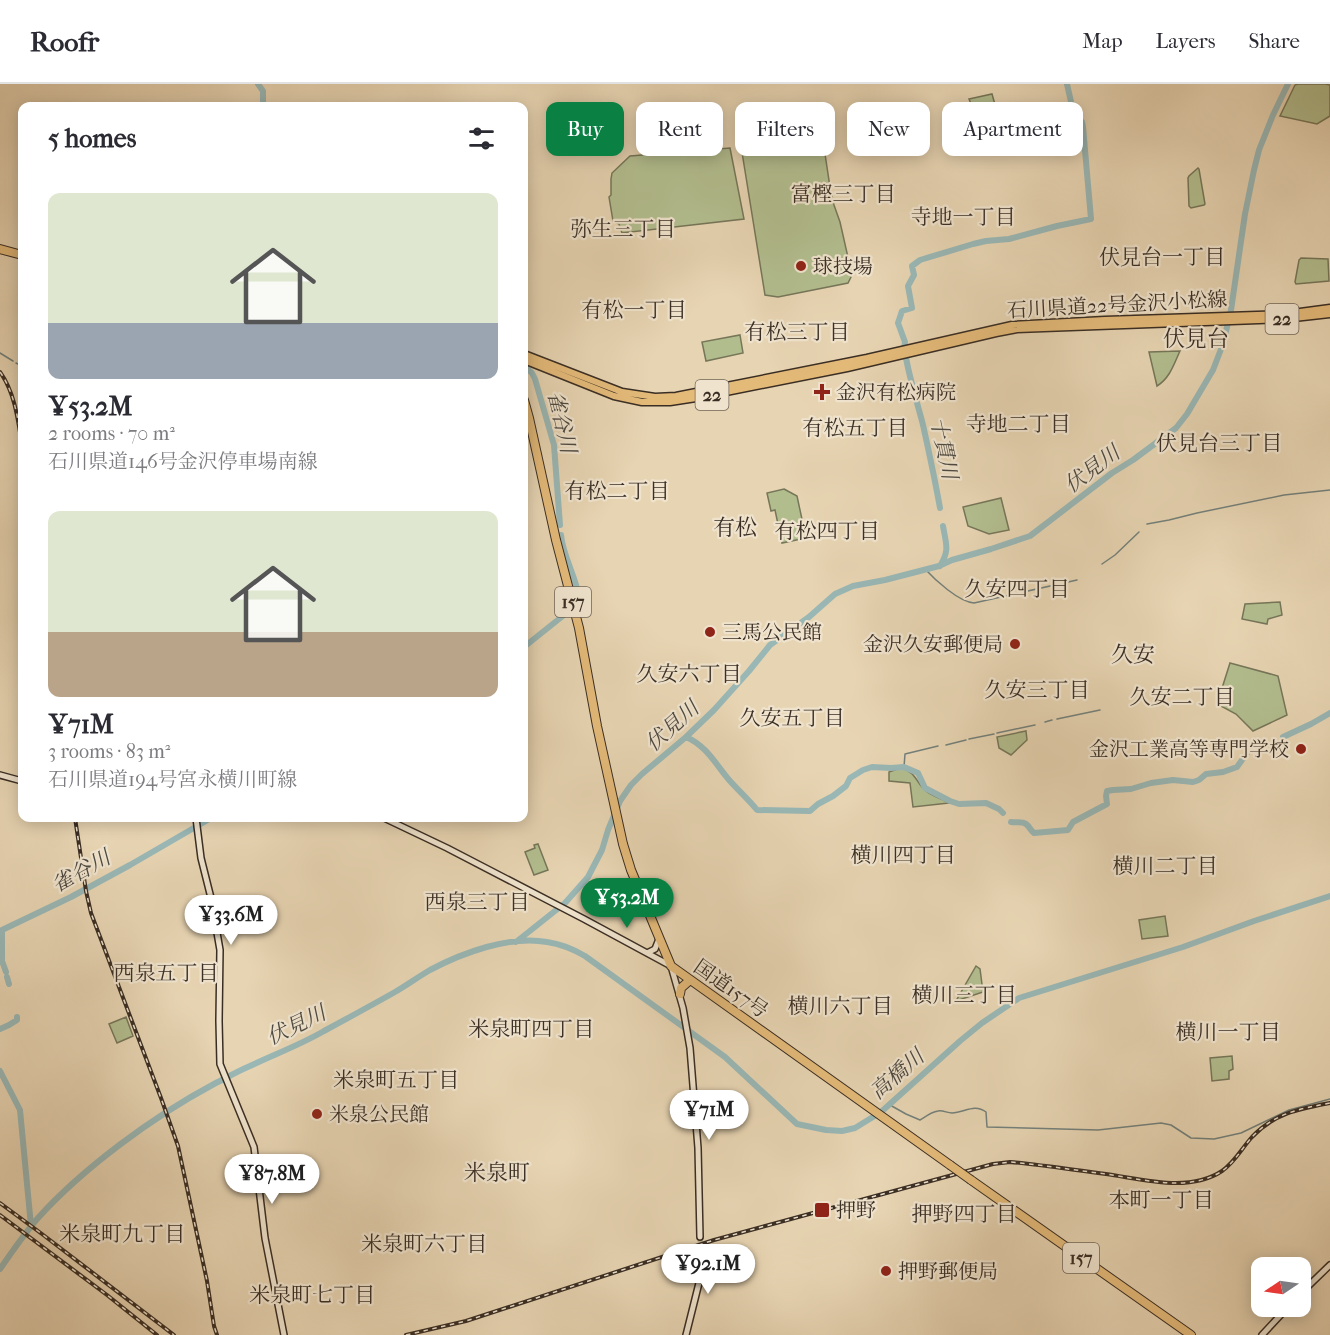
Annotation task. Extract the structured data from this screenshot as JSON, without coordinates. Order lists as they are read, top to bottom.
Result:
{
  "streets": {
    "highway": ["157", "国道157号"],
    "main road": ["石川県道22号金沢小松線", "22"]
  },
  "districts": [
    "富樫三丁目",
    "寺地一丁目",
    "弥生三丁目",
    "伏見台一丁目",
    "有松一丁目",
    "有松三丁目",
    "伏見台",
    "寺地二丁目",
    "有松五丁目",
    "伏見台三丁目",
    "有松二丁目",
    "有松",
    "有松四丁目",
    "久安四丁目",
    "久安",
    "久安六丁目",
    "久安三丁目",
    "久安二丁目",
    "久安五丁目",
    "横川四丁目",
    "横川二丁目",
    "西泉三丁目",
    "西泉五丁目",
    "横川三丁目",
    "横川六丁目",
    "米泉町四丁目",
    "横川一丁目",
    "米泉町五丁目",
    "米泉町",
    "本町一丁目",
    "押野四丁目",
    "米泉町九丁目",
    "米泉町六丁目",
    "米泉町七丁目"
  ],
  "water": [
    "雀谷川",
    "十貫川",
    "伏見川",
    "高橋川"
  ],
  "places": {
    "other": [
      "球技場",
      "三馬公民館",
      "金沢久安郵便局",
      "金沢工業高等専門学校",
      "米泉公民館",
      "押野郵便局"
    ],
    "health": ["金沢有松病院"],
    "transit": ["押野"]
  },
  "north": "left",
  "page": {
    "header": "Roofr",
    "nav": ["Map", "Layers", "Share"],
    "chip": [
      "Buy",
      "Rent",
      "Filters",
      "New",
      "Apartment"
    ],
    "heading": "5 homes",
    "list": [
      {
        "name": "¥53.2M",
        "note": "2 rooms · 70 m² · 石川県道146号金沢停車場南線"
      },
      {
        "name": "¥71M",
        "note": "3 rooms · 83 m² · 石川県道194号宮永横川町線"
      }
    ],
    "price": [
      "¥53.2M",
      "¥33.6M",
      "¥71M",
      "¥87.8M",
      "¥92.1M"
    ]
  }
}
